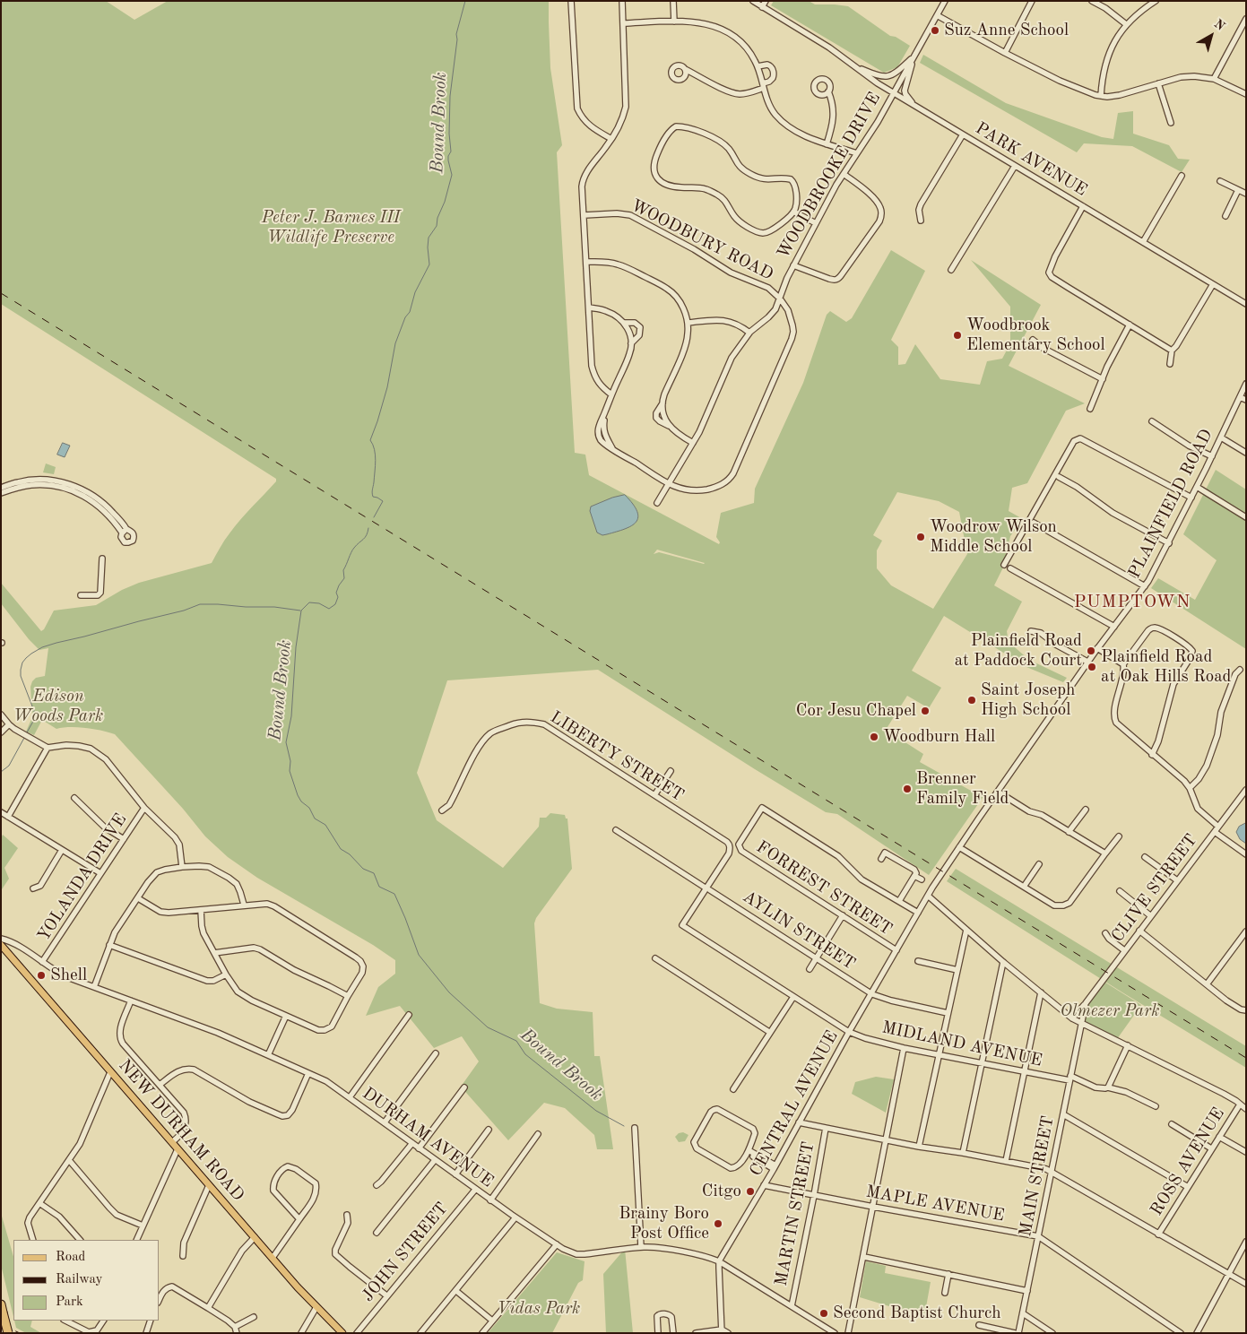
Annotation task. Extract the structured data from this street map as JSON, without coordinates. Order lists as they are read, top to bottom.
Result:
{
  "streets": {
    "main road": ["NEW DURHAM ROAD"],
    "street": [
      "PARK AVENUE",
      "WOODBROOKE DRIVE",
      "WOODBURY ROAD",
      "PLAINFIELD ROAD",
      "LIBERTY STREET",
      "YOLANDA DRIVE",
      "FORREST STREET",
      "CLIVE STREET",
      "AYLIN STREET",
      "MIDLAND AVENUE",
      "CENTRAL AVENUE",
      "DURHAM AVENUE",
      "ROSS AVENUE",
      "MAIN STREET",
      "MAPLE AVENUE",
      "MARTIN STREET",
      "JOHN STREET"
    ]
  },
  "crossings": [
    ["PARK AVENUE", "WOODBROOKE DRIVE"],
    ["WOODBROOKE DRIVE", "WOODBURY ROAD"],
    ["PLAINFIELD ROAD", "CENTRAL AVENUE"],
    ["LIBERTY STREET", "AYLIN STREET"],
    ["YOLANDA DRIVE", "DURHAM AVENUE"],
    ["FORREST STREET", "CENTRAL AVENUE"],
    ["CLIVE STREET", "MAIN STREET"],
    ["AYLIN STREET", "CENTRAL AVENUE"],
    ["MIDLAND AVENUE", "CENTRAL AVENUE"],
    ["MIDLAND AVENUE", "MAIN STREET"],
    ["CENTRAL AVENUE", "DURHAM AVENUE"],
    ["CENTRAL AVENUE", "MAPLE AVENUE"],
    ["DURHAM AVENUE", "MARTIN STREET"],
    ["DURHAM AVENUE", "JOHN STREET"],
    ["MAIN STREET", "MAPLE AVENUE"],
    ["MAPLE AVENUE", "MARTIN STREET"]
  ],
  "districts": ["PUMPTOWN"],
  "water": ["Bound Brook"],
  "parks": [
    "Peter J. Barnes III Wildlife Preserve",
    "Edison Woods Park",
    "Olmezer Park",
    "Vidas Park"
  ],
  "places": [
    "Suz Anne School",
    "Woodbrook Elementary School",
    "Woodrow Wilson Middle School",
    "Plainfield Road at Paddock Court",
    "Plainfield Road at Oak Hills Road",
    "Saint Joseph High School",
    "Cor Jesu Chapel",
    "Woodburn Hall",
    "Brenner Family Field",
    "Shell",
    "Citgo",
    "Brainy Boro Post Office",
    "Second Baptist Church"
  ],
  "legend": ["Road", "Railway", "Park"],
  "north": "top right"
}
